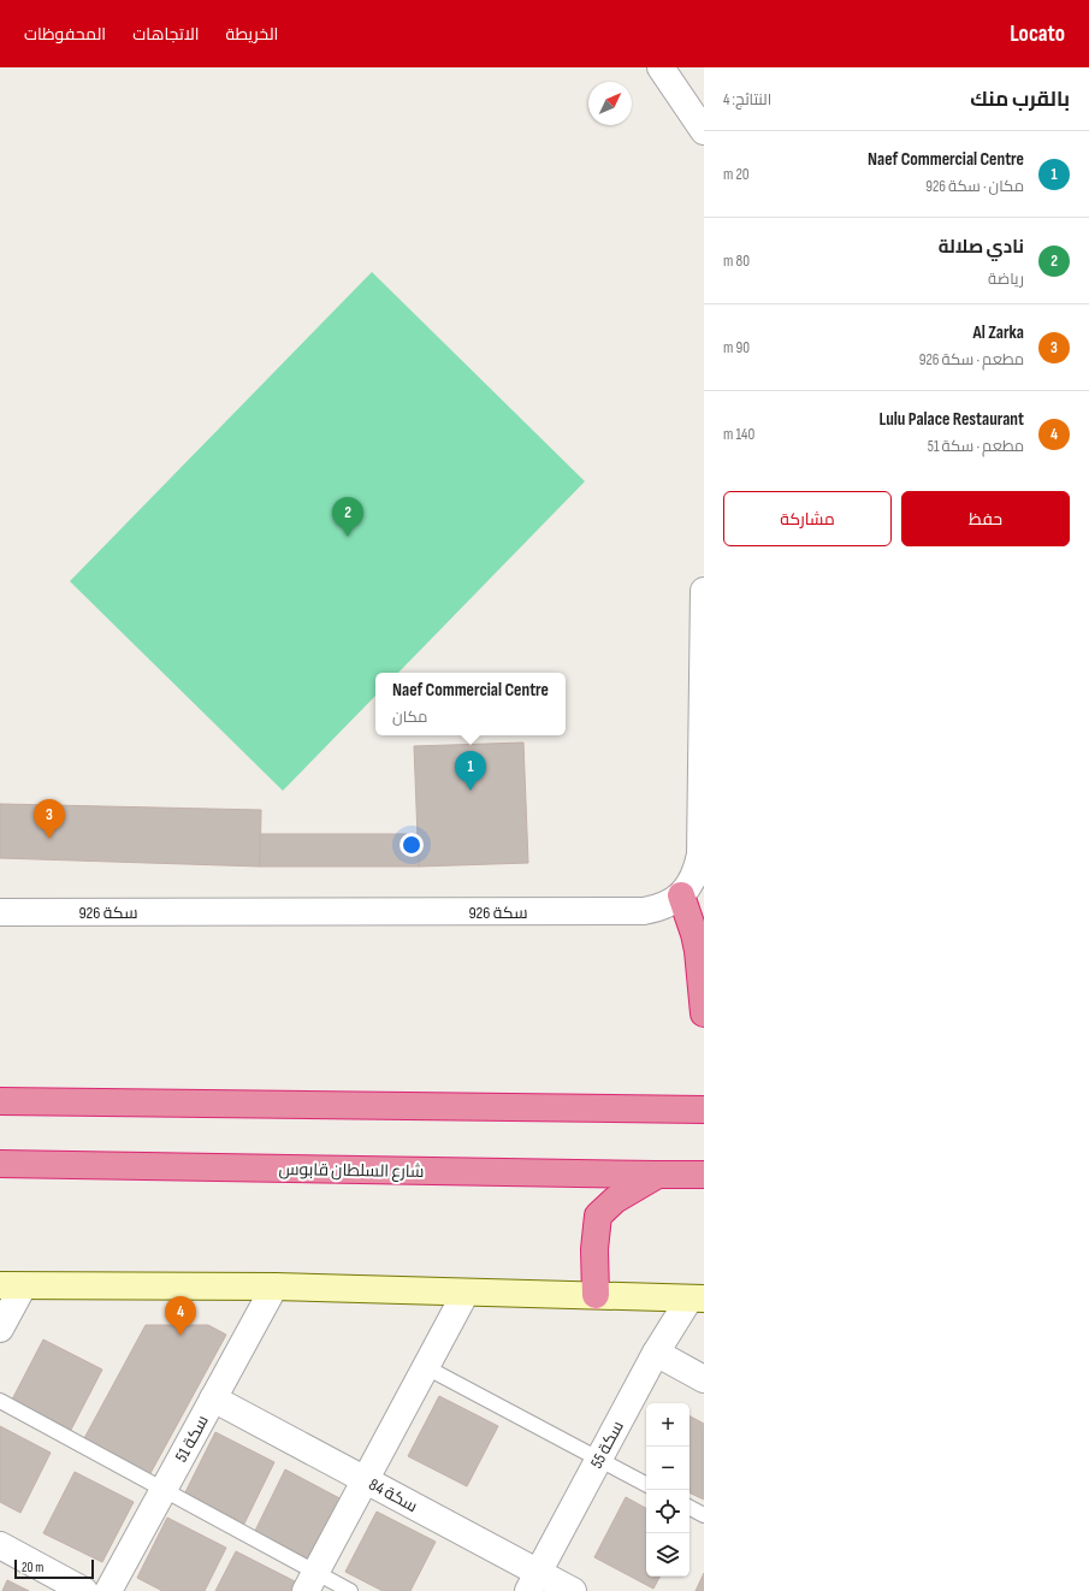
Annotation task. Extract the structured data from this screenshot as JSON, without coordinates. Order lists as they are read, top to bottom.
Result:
{
  "streets": {
    "highway": ["شارع السلطان قابوس"],
    "street": [
      "سكة 926",
      "سكة 51",
      "سكة 55",
      "سكة 84"
    ]
  },
  "crossings": [
    ["سكة 51", "سكة 84"],
    ["سكة 55", "سكة 84"]
  ],
  "scale_bar": "20 m",
  "north": "top right",
  "page": {
    "header": "Locato",
    "nav": ["الخريطة", "الاتجاهات", "المحفوظات"],
    "heading": ["بالقرب منك", "النتائج: 4"],
    "list": [
      {
        "mark": "1",
        "name": "Naef Commercial Centre",
        "note": "مكان · سكة 926",
        "value": "20 m"
      },
      {
        "mark": "2",
        "name": "نادي صلالة",
        "note": "رياضة",
        "value": "80 m"
      },
      {
        "mark": "3",
        "name": "Al Zarka",
        "note": "مطعم · سكة 926",
        "value": "90 m"
      },
      {
        "mark": "4",
        "name": "Lulu Palace Restaurant",
        "note": "مطعم · سكة 51",
        "value": "140 m"
      }
    ],
    "buttons": ["حفظ", "مشاركة"],
    "pins": [
      "2",
      "1",
      "3",
      "4"
    ],
    "popup": ["Naef Commercial Centre", "مكان"],
    "map_buttons": ["+", "−"],
    "scale": "20 m"
  }
}
